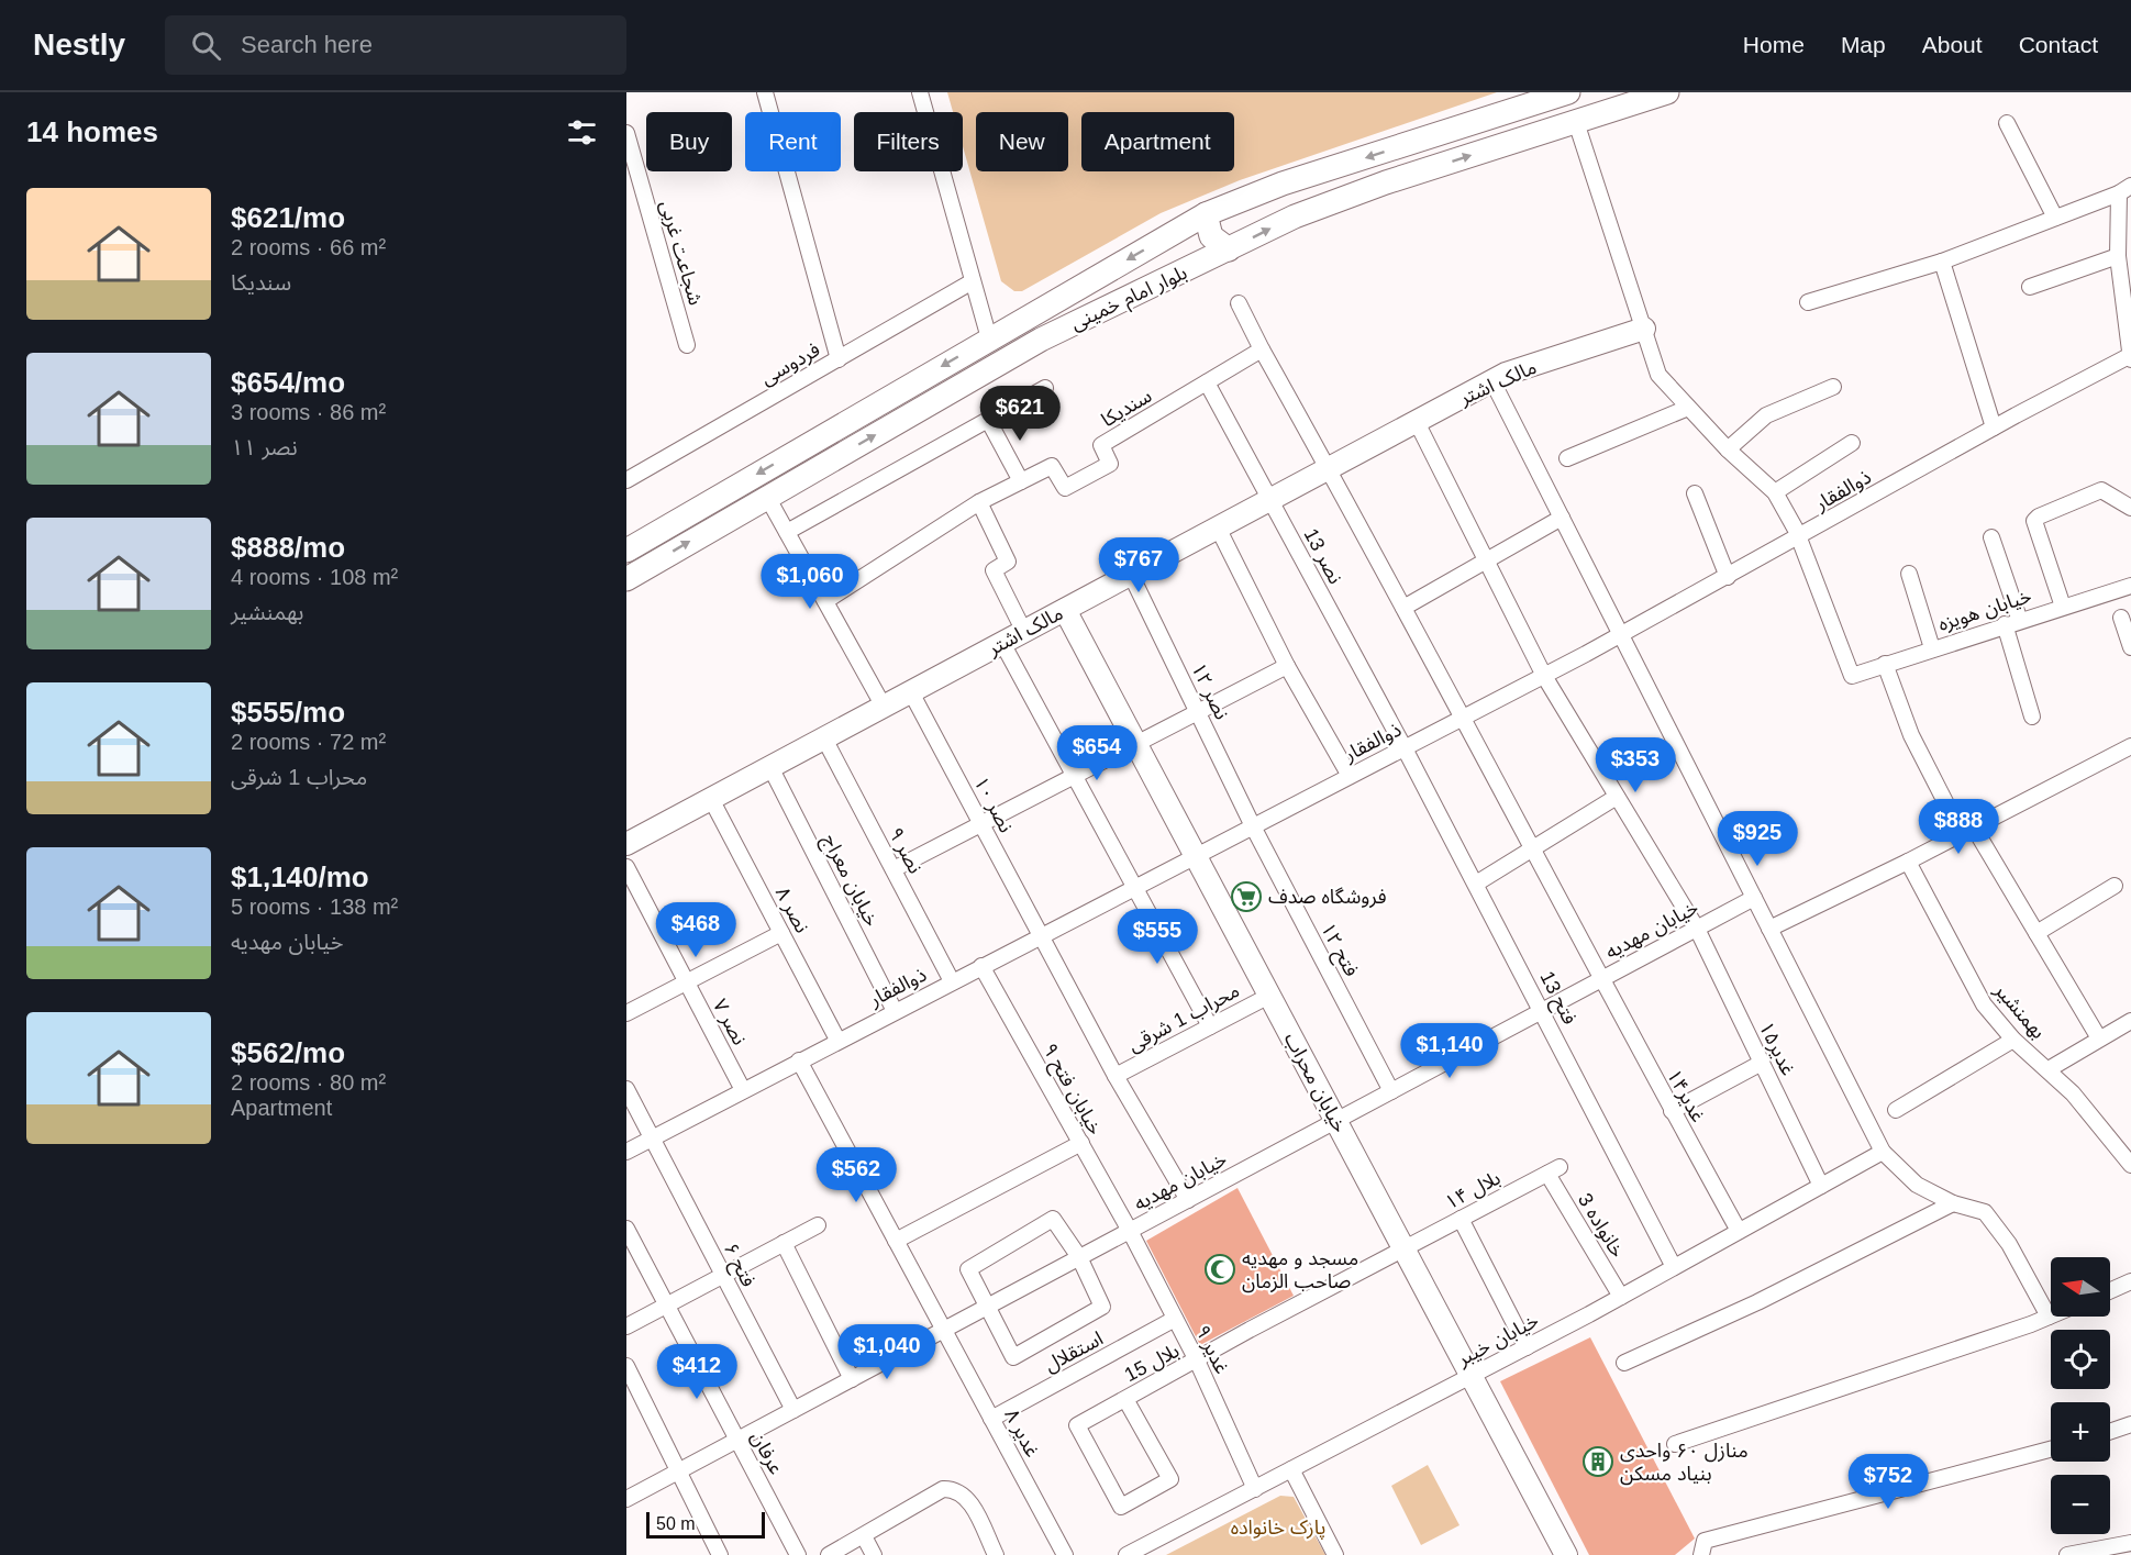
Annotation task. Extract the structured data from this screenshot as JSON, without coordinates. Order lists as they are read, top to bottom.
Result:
{
  "streets": {
    "main road": ["بلوار امام خمینی"],
    "street": [
      "شجاعت غربی",
      "فردوسی",
      "مالک اشتر",
      "سندیکا",
      "ذوالفقار",
      "نصر 13",
      "خیابان هویزه",
      "نصر ۱۲",
      "نصر ۱۰",
      "نصر ۹",
      "خیابان معراج",
      "نصر ۸",
      "خیابان مهدیه",
      "فتح ۱۲",
      "فتح 13",
      "بهمنشیر",
      "محراب 1 شرقی",
      "نصر ۷",
      "غدیر۱۵",
      "خیابان محراب",
      "خیابان فتح ۹",
      "غدیر۱۴",
      "بلال ۱۴",
      "خانواده 3",
      "فتح ۶",
      "خیابان خیبر",
      "غدیر ۹",
      "استقلال",
      "بلال 15",
      "غدیر ۸",
      "عرفان"
    ]
  },
  "crossings": [
    ["مالک اشتر", "نصر 13"],
    ["مالک اشتر", "نصر ۱۲"],
    ["مالک اشتر", "نصر ۱۰"],
    ["مالک اشتر", "نصر ۹"],
    ["مالک اشتر", "خیابان معراج"],
    ["مالک اشتر", "نصر ۸"],
    ["مالک اشتر", "غدیر۱۵"],
    ["مالک اشتر", "خیابان محراب"],
    ["مالک اشتر", "غدیر۱۴"],
    ["سندیکا", "نصر 13"],
    ["ذوالفقار", "نصر 13"],
    ["ذوالفقار", "خیابان هویزه"],
    ["ذوالفقار", "نصر ۱۲"],
    ["ذوالفقار", "نصر ۱۰"],
    ["ذوالفقار", "نصر ۹"],
    ["ذوالفقار", "خیابان معراج"],
    ["ذوالفقار", "نصر ۸"],
    ["ذوالفقار", "فتح ۱۲"],
    ["ذوالفقار", "فتح 13"],
    ["ذوالفقار", "نصر ۷"],
    ["ذوالفقار", "غدیر۱۵"],
    ["ذوالفقار", "خیابان محراب"],
    ["ذوالفقار", "خیابان فتح ۹"],
    ["ذوالفقار", "غدیر۱۴"],
    ["ذوالفقار", "فتح ۶"],
    ["ذوالفقار", "غدیر ۸"],
    ["نصر 13", "فتح 13"],
    ["نصر ۱۲", "فتح ۱۲"],
    ["نصر ۱۰", "خیابان مهدیه"],
    ["نصر ۱۰", "محراب 1 شرقی"],
    ["خیابان مهدیه", "فتح ۱۲"],
    ["خیابان مهدیه", "فتح 13"],
    ["خیابان مهدیه", "غدیر۱۵"],
    ["خیابان مهدیه", "خیابان محراب"],
    ["خیابان مهدیه", "خیابان فتح ۹"],
    ["خیابان مهدیه", "غدیر۱۴"],
    ["خیابان مهدیه", "فتح ۶"],
    ["خیابان مهدیه", "غدیر ۹"],
    ["خیابان مهدیه", "غدیر ۸"],
    ["خیابان مهدیه", "عرفان"],
    ["فتح 13", "خیابان خیبر"],
    ["محراب 1 شرقی", "خیابان محراب"],
    ["غدیر۱۵", "خیابان خیبر"],
    ["خیابان محراب", "بلال ۱۴"],
    ["خیابان محراب", "خیابان خیبر"],
    ["خیابان فتح ۹", "غدیر ۹"],
    ["غدیر۱۴", "خیابان خیبر"],
    ["بلال ۱۴", "خانواده 3"],
    ["بلال ۱۴", "غدیر ۹"],
    ["بلال ۱۴", "بلال 15"],
    ["خانواده 3", "خیابان خیبر"],
    ["خیابان خیبر", "غدیر ۹"],
    ["غدیر ۹", "استقلال"],
    ["غدیر ۹", "بلال 15"],
    ["استقلال", "غدیر ۸"]
  ],
  "parks": ["پارک خانواده"],
  "places": {
    "supermarket": ["فروشگاه صدف"],
    "mosque": ["مسجد و مهدیه صاحب الزمان"],
    "building": ["منازل ۶۰ واحدی بنیاد مسکن"]
  },
  "scale_bar": "50 m",
  "north": "left",
  "page": {
    "header": "Nestly",
    "search": "Search here",
    "nav": [
      "Home",
      "Map",
      "About",
      "Contact"
    ],
    "heading": "14 homes",
    "chip": [
      "Buy",
      "Rent",
      "Filters",
      "New",
      "Apartment"
    ],
    "list": [
      {
        "name": "$621/mo",
        "note": "2 rooms · 66 m² · سندیکا"
      },
      {
        "name": "$654/mo",
        "note": "3 rooms · 86 m² · نصر ۱۱"
      },
      {
        "name": "$888/mo",
        "note": "4 rooms · 108 m² · بهمنشیر"
      },
      {
        "name": "$555/mo",
        "note": "2 rooms · 72 m² · محراب 1 شرقی"
      },
      {
        "name": "$1,140/mo",
        "note": "5 rooms · 138 m² · خیابان مهدیه"
      },
      {
        "name": "$562/mo",
        "note": "2 rooms · 80 m² · Apartment"
      }
    ],
    "price": [
      "$621",
      "$767",
      "$1,060",
      "$654",
      "$353",
      "$888",
      "$925",
      "$468",
      "$555",
      "$1,140",
      "$562",
      "$1,040",
      "$412",
      "$752"
    ],
    "map_buttons": ["+", "−"],
    "scale": "50 m"
  }
}
